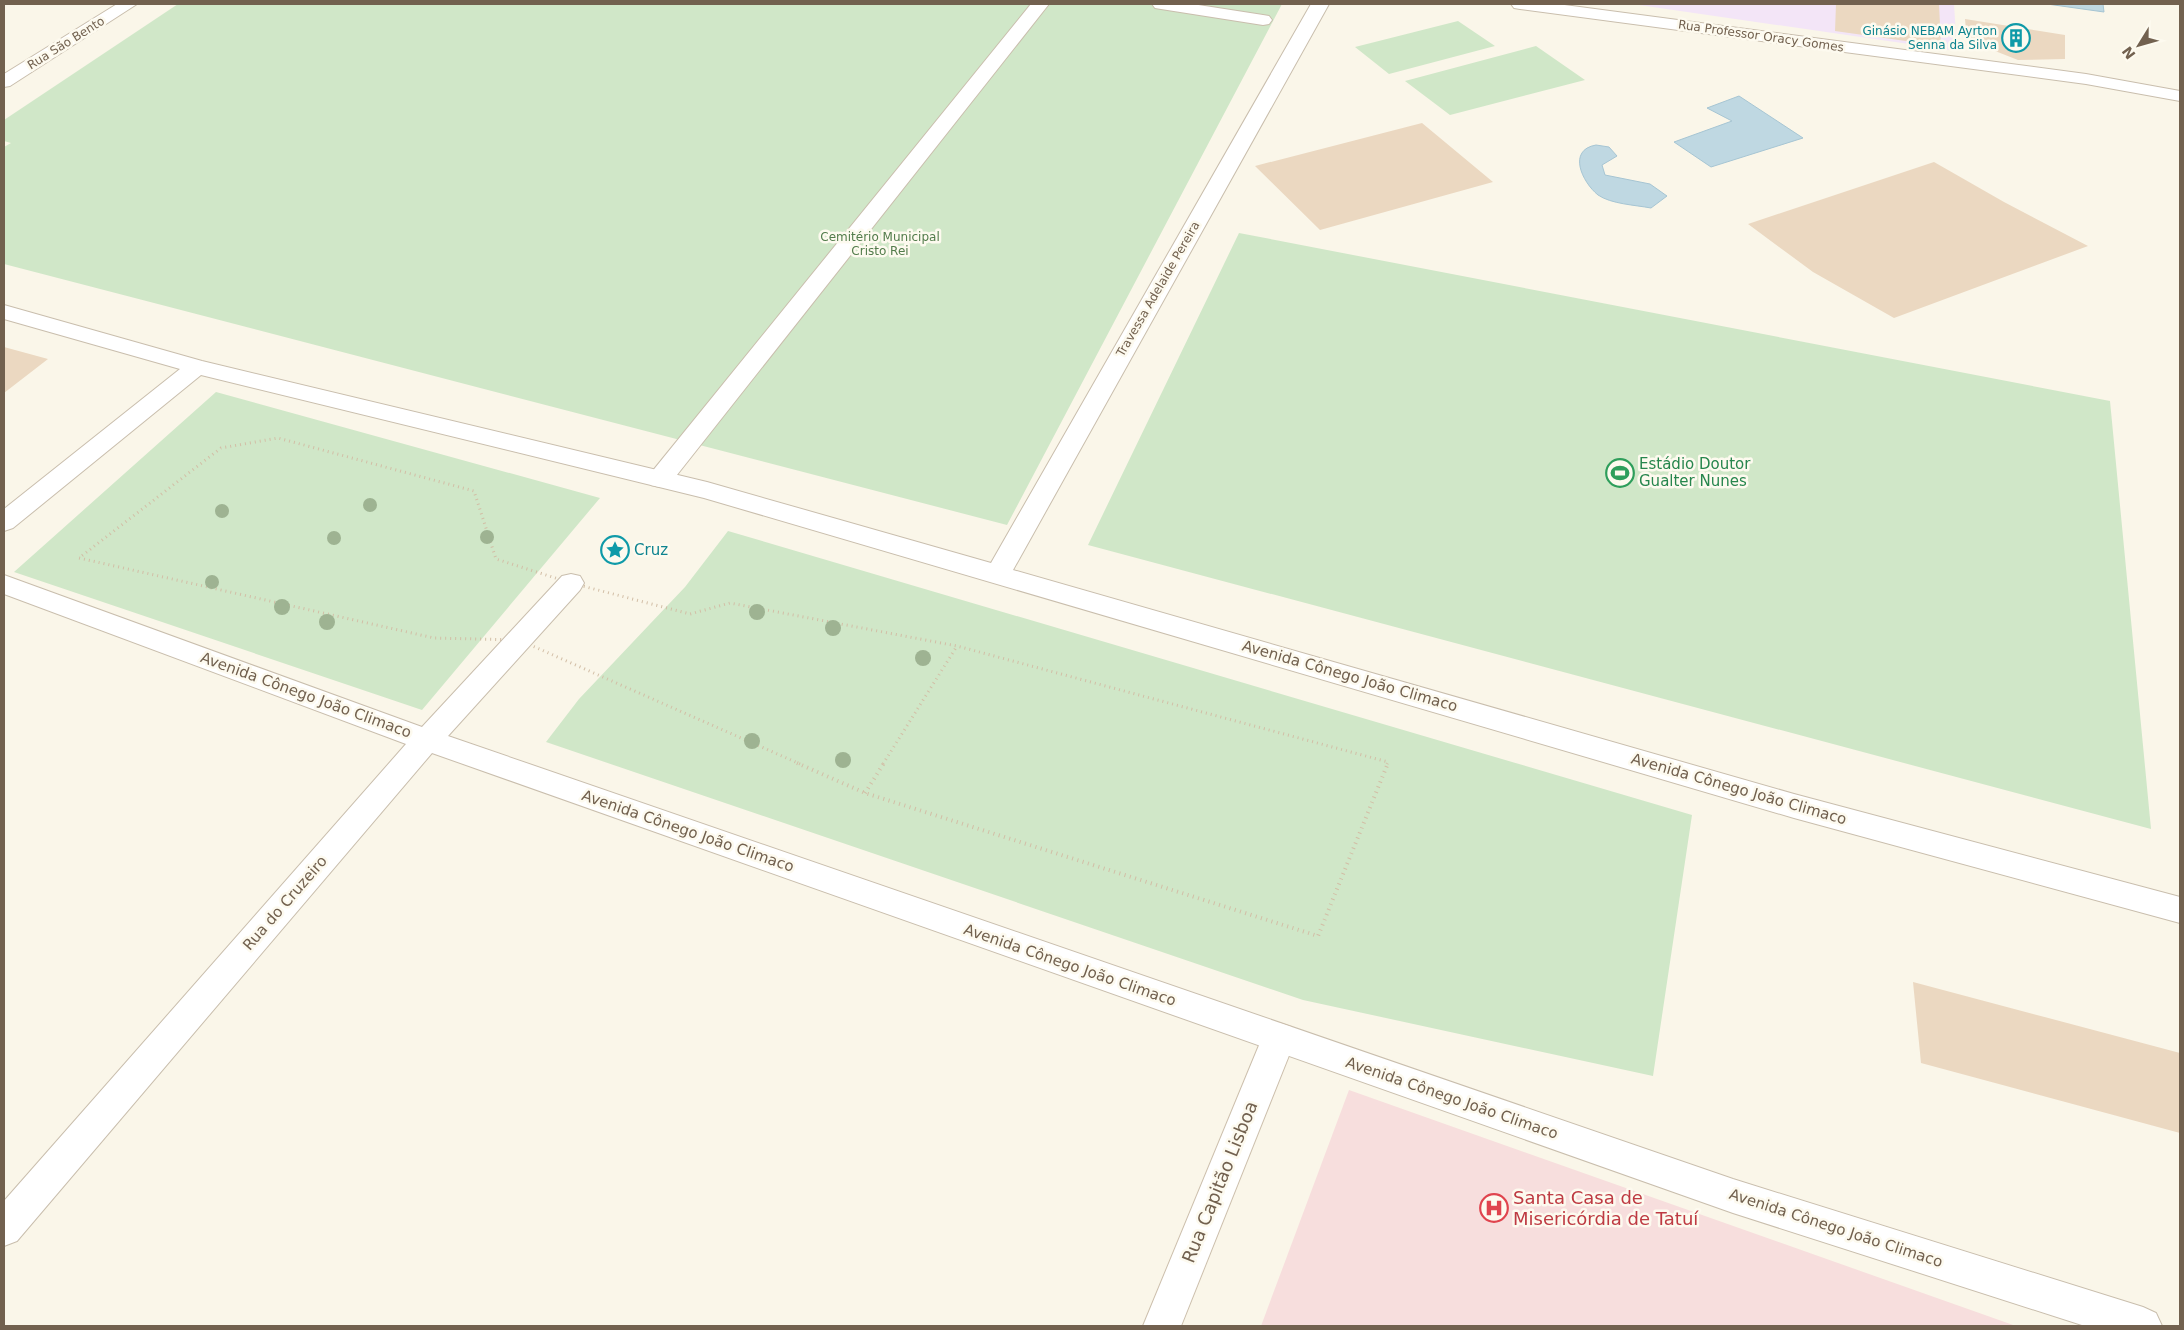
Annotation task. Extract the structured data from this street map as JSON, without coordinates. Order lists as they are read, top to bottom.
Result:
{
  "streets": {
    "street": [
      "Rua Professor Oracy Gomes",
      "Rua São Bento",
      "Travessa Adelaide Pereira",
      "Avenida Cônego João Climaco",
      "Rua do Cruzeiro",
      "Rua Capitão Lisboa"
    ]
  },
  "crossings": [
    ["Travessa Adelaide Pereira", "Avenida Cônego João Climaco"],
    ["Avenida Cônego João Climaco", "Rua do Cruzeiro"],
    ["Avenida Cônego João Climaco", "Rua Capitão Lisboa"]
  ],
  "parks": ["Cemitério Municipal Cristo Rei"],
  "places": {
    "building": ["Ginásio NEBAM Ayrton Senna da Silva"],
    "sports": ["Estádio Doutor Gualter Nunes"],
    "place": ["Cruz"],
    "hospital": ["Santa Casa de Misericórdia de Tatuí"]
  },
  "north": "bottom left"
}
